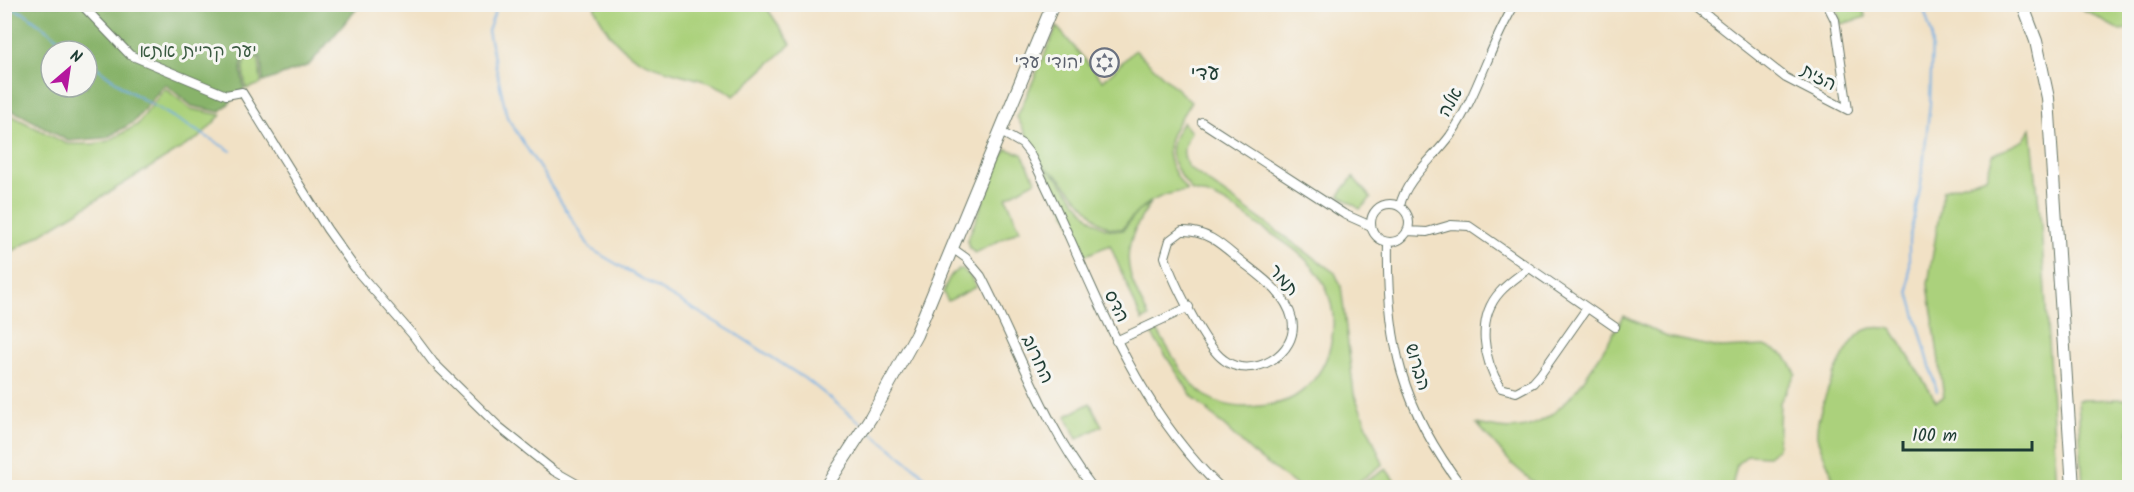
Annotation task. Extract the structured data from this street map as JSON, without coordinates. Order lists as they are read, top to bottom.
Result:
{
  "streets": {
    "street": [
      "הזית",
      "אלה",
      "תמר",
      "הדס",
      "החרוב",
      "הברוש"
    ]
  },
  "crossings": [
    ["אלה", "הברוש"]
  ],
  "districts": ["עדי"],
  "parks": ["יער קריית אתא"],
  "places": {
    "synagogue": ["יהודי עדי"]
  },
  "scale_bar": "100 m",
  "north": "top right"
}
